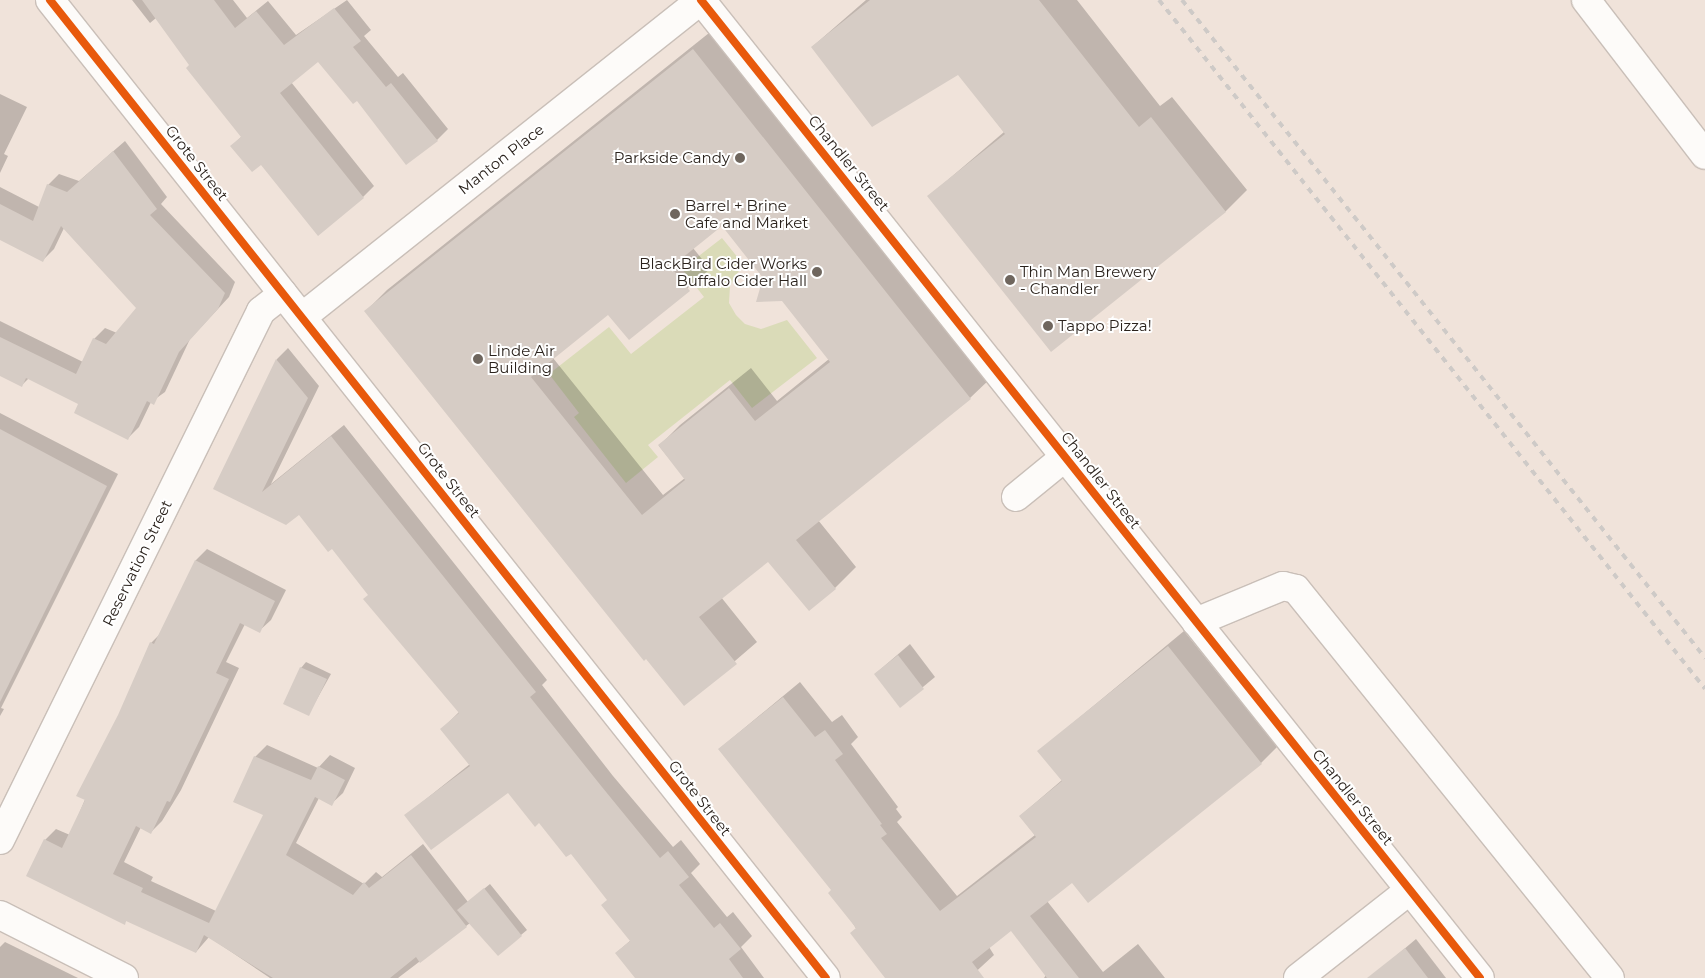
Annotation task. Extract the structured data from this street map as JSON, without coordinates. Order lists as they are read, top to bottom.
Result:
{
  "streets": {
    "street": [
      "Manton Place",
      "Grote Street",
      "Chandler Street",
      "Reservation Street"
    ]
  },
  "crossings": [
    ["Manton Place", "Grote Street"],
    ["Manton Place", "Chandler Street"],
    ["Grote Street", "Reservation Street"]
  ],
  "places": [
    "Parkside Candy",
    "Barrel + Brine Cafe and Market",
    "BlackBird Cider Works Buffalo Cider Hall",
    "Thin Man Brewery - Chandler",
    "Tappo Pizza!",
    "Linde Air Building"
  ]
}
